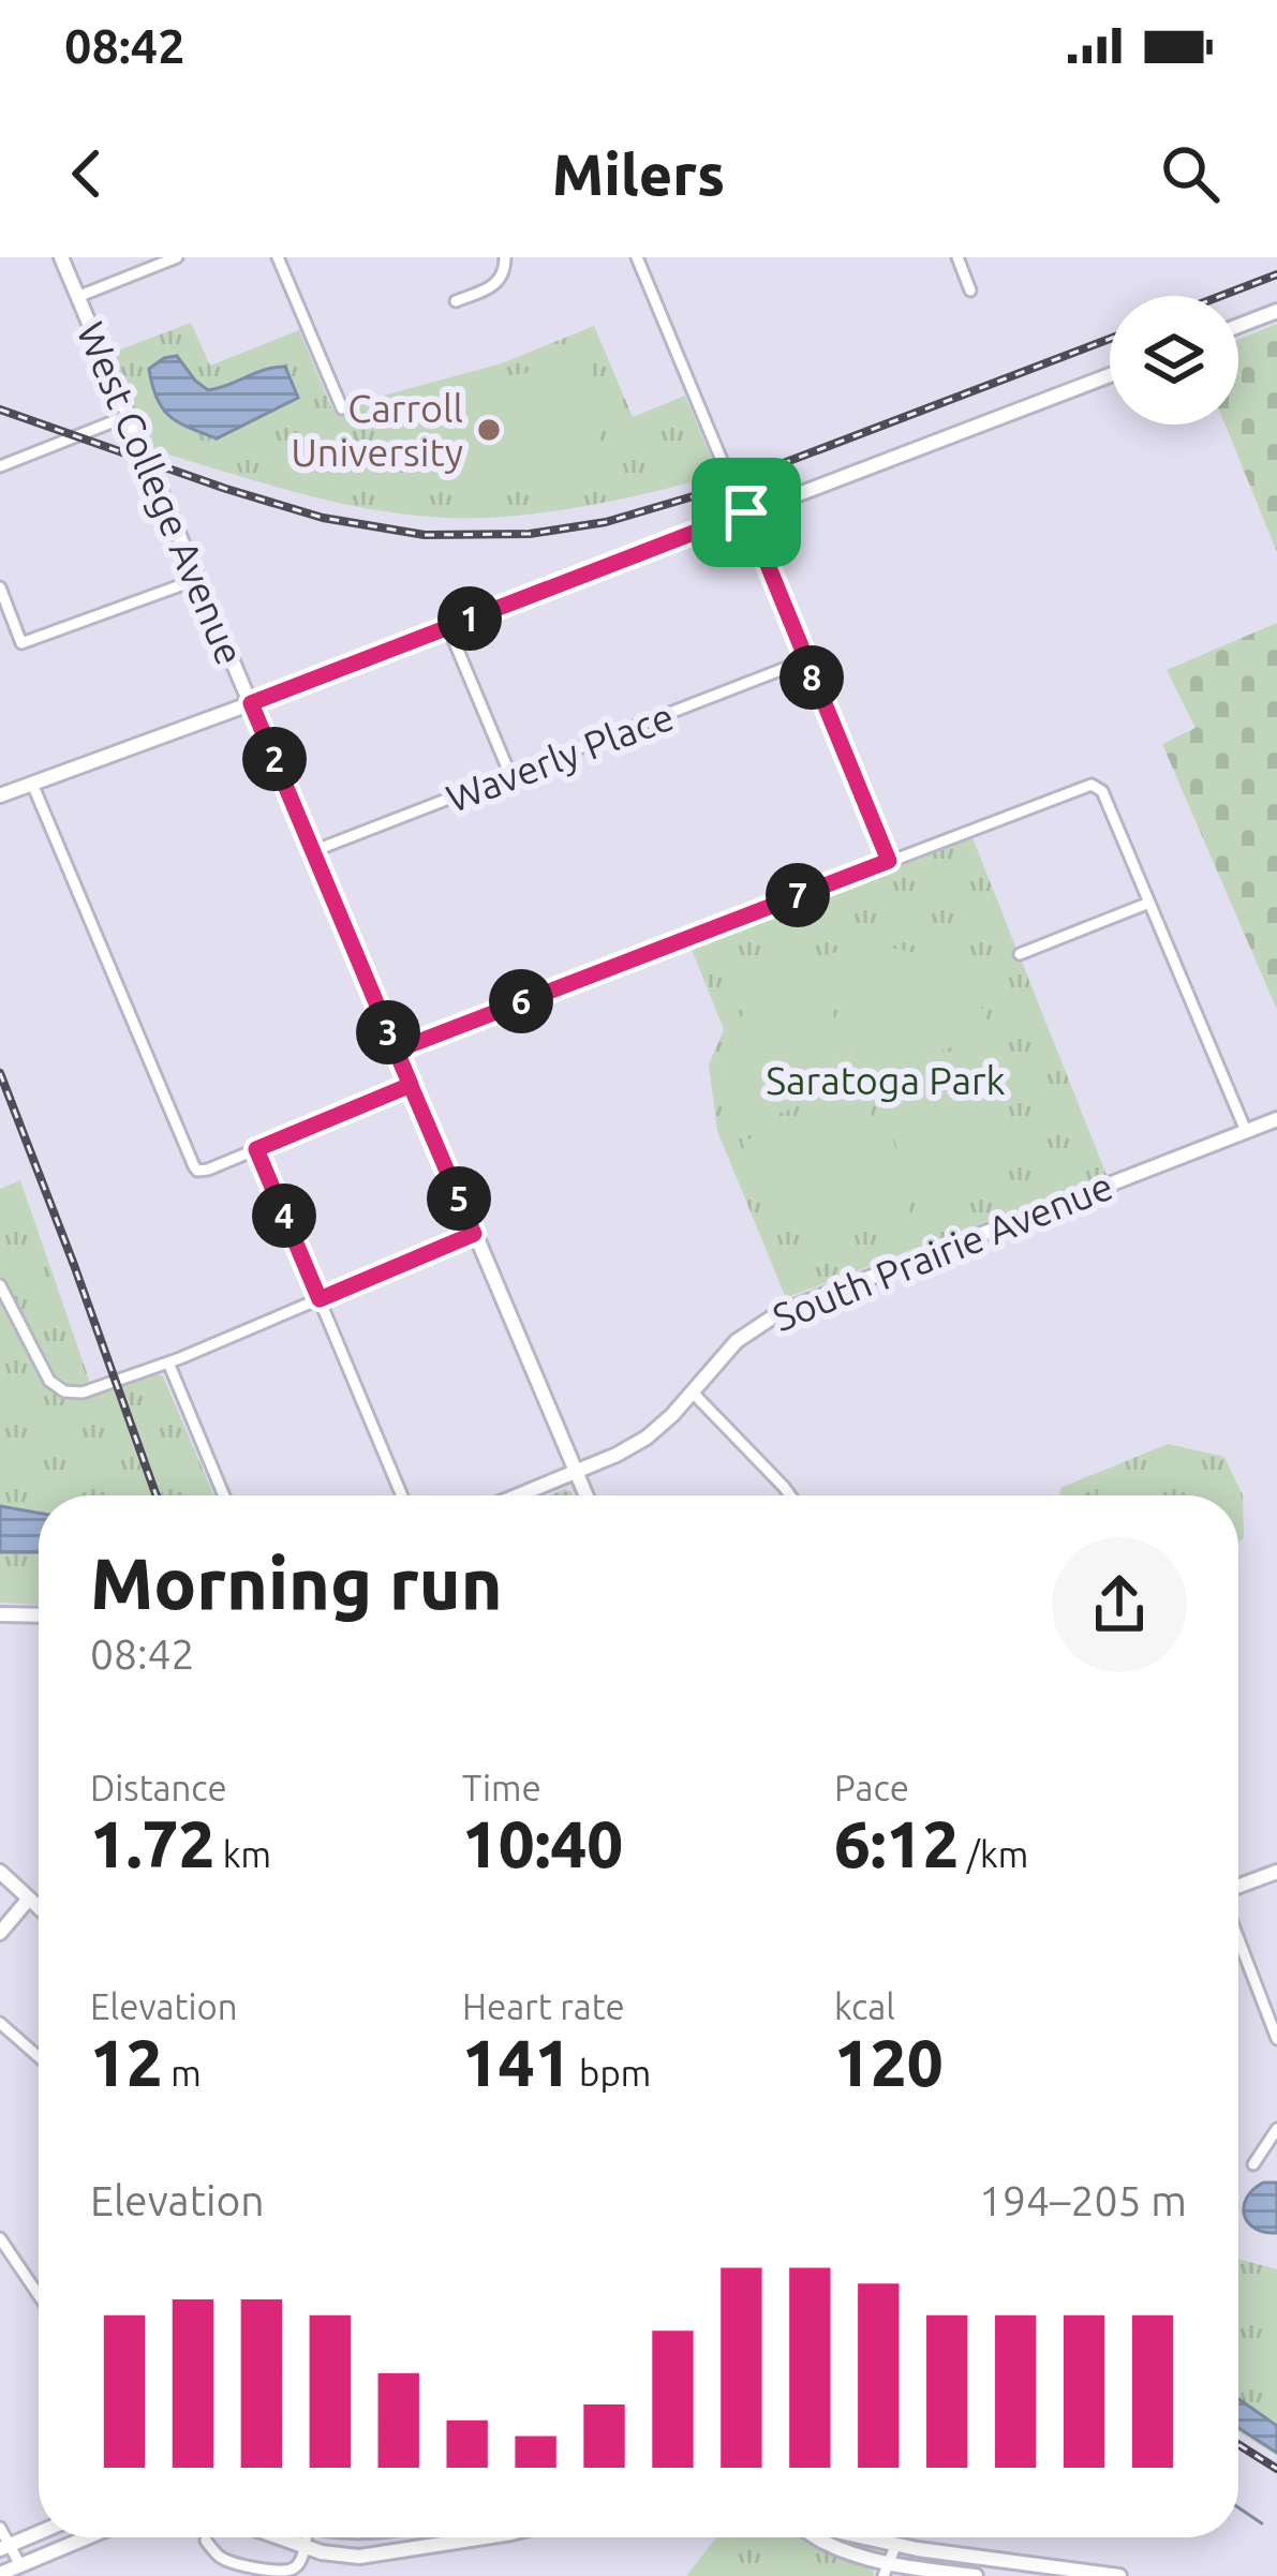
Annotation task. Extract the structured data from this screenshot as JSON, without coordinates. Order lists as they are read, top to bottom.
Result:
{
  "streets": {
    "street": ["West College Avenue", "Waverly Place", "South Prairie Avenue"]
  },
  "crossings": [
    ["West College Avenue", "Waverly Place"],
    ["West College Avenue", "South Prairie Avenue"]
  ],
  "parks": ["Saratoga Park"],
  "places": ["Carroll University"],
  "page": {
    "status": "08:42",
    "header": "Milers",
    "pins": [
      "1",
      "8",
      "2",
      "7",
      "6",
      "3",
      "5",
      "4"
    ],
    "heading": ["Morning run", "08:42"],
    "stats": [
      ["Distance", "1.72 km"],
      ["Time", "10:40"],
      ["Pace", "6:12 /km"],
      ["Elevation", "12 m"],
      ["Heart rate", "141 bpm"],
      ["kcal", "120"]
    ],
    "chart": ["Elevation", "194–205 m"]
  }
}
